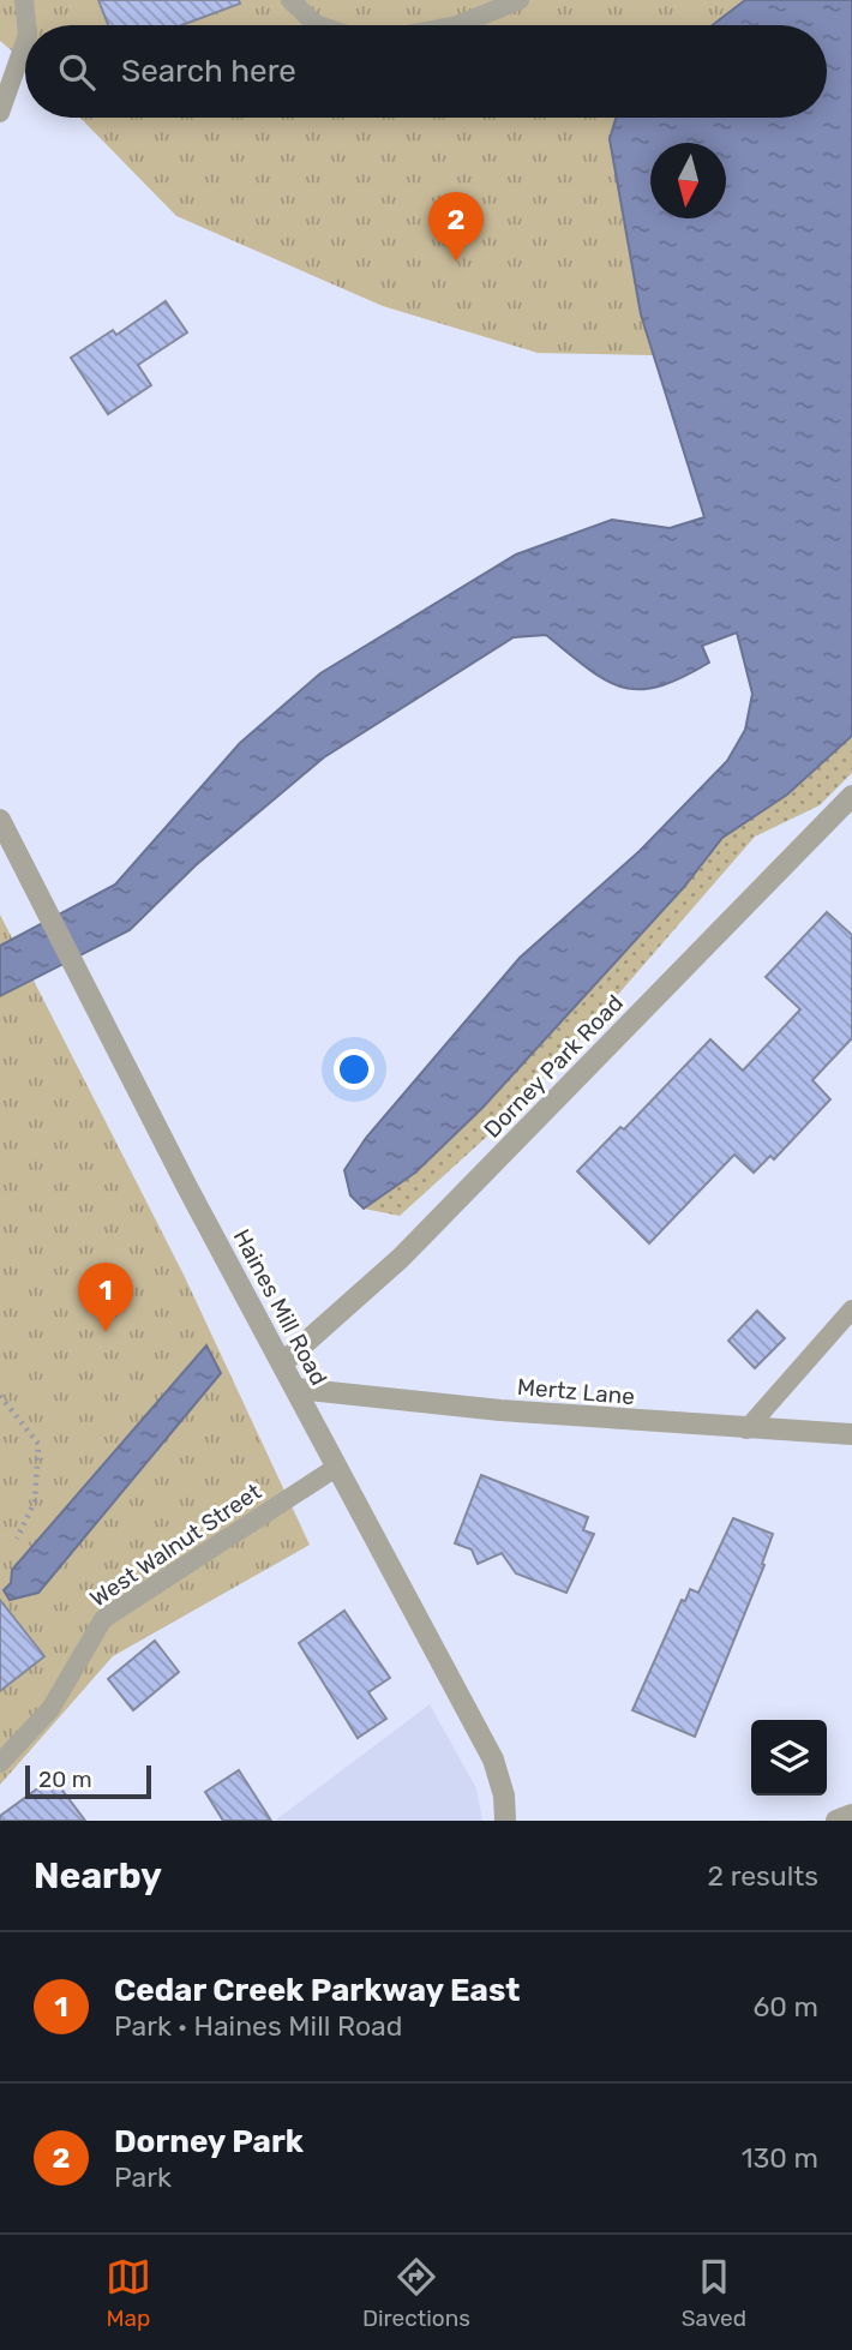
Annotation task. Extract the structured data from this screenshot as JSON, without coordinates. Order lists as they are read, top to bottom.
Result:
{
  "streets": {
    "street": ["Dorney Park Road", "Haines Mill Road", "Mertz Lane"],
    "lane": ["West Walnut Street"]
  },
  "crossings": [
    ["Dorney Park Road", "Haines Mill Road"],
    ["Haines Mill Road", "Mertz Lane"],
    ["Haines Mill Road", "West Walnut Street"]
  ],
  "scale_bar": "20 m",
  "north": "bottom",
  "page": {
    "search": "Search here",
    "pins": ["2", "1"],
    "scale": "20 m",
    "heading": ["Nearby", "2 results"],
    "list": [
      {
        "mark": "1",
        "name": "Cedar Creek Parkway East",
        "note": "Park · Haines Mill Road",
        "value": "60 m"
      },
      {
        "mark": "2",
        "name": "Dorney Park",
        "note": "Park",
        "value": "130 m"
      }
    ],
    "nav": ["Map", "Directions", "Saved"]
  }
}
